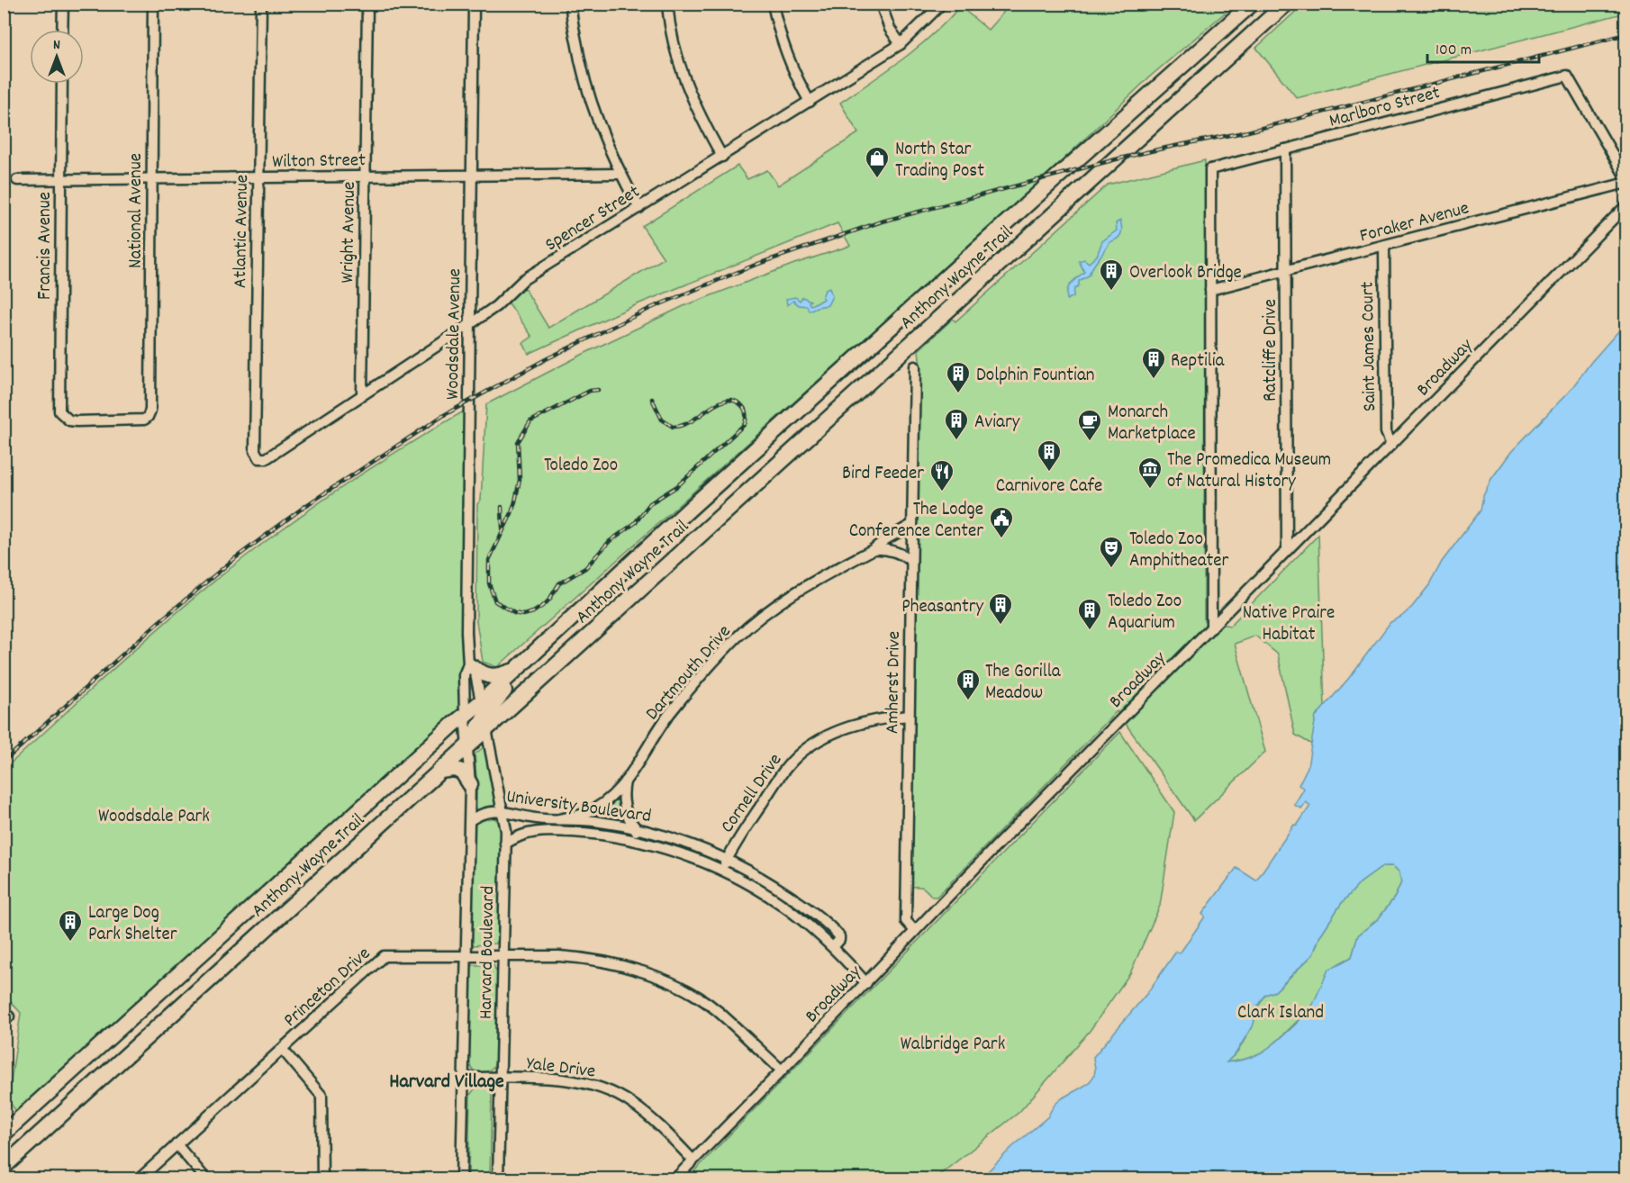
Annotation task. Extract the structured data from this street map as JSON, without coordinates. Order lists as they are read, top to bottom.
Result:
{
  "streets": {
    "highway": ["Anthony Wayne Trail"],
    "street": [
      "Marlboro Street",
      "Wilton Street",
      "National Avenue",
      "Spencer Street",
      "Foraker Avenue",
      "Atlantic Avenue",
      "Wright Avenue",
      "Francis Avenue",
      "Woodsdale Avenue",
      "Saint James Court",
      "Ratcliffe Drive",
      "Broadway",
      "Dartmouth Drive",
      "Amherst Drive",
      "Cornell Drive",
      "University Boulevard",
      "Harvard Boulevard",
      "Princeton Drive",
      "Yale Drive"
    ]
  },
  "crossings": [
    ["Marlboro Street", "Foraker Avenue"],
    ["Marlboro Street", "Ratcliffe Drive"],
    ["Wilton Street", "National Avenue"],
    ["Wilton Street", "Atlantic Avenue"],
    ["Wilton Street", "Wright Avenue"],
    ["Wilton Street", "Francis Avenue"],
    ["Wilton Street", "Woodsdale Avenue"],
    ["National Avenue", "Francis Avenue"],
    ["Spencer Street", "Atlantic Avenue"],
    ["Spencer Street", "Wright Avenue"],
    ["Spencer Street", "Woodsdale Avenue"],
    ["Foraker Avenue", "Saint James Court"],
    ["Foraker Avenue", "Ratcliffe Drive"],
    ["Anthony Wayne Trail", "Woodsdale Avenue"],
    ["Anthony Wayne Trail", "Harvard Boulevard"],
    ["Woodsdale Avenue", "Harvard Boulevard"],
    ["Saint James Court", "Broadway"],
    ["Ratcliffe Drive", "Broadway"],
    ["Broadway", "Amherst Drive"],
    ["Broadway", "University Boulevard"],
    ["Broadway", "Princeton Drive"],
    ["Broadway", "Yale Drive"],
    ["Dartmouth Drive", "Amherst Drive"],
    ["Dartmouth Drive", "University Boulevard"],
    ["Amherst Drive", "Cornell Drive"],
    ["Cornell Drive", "University Boulevard"],
    ["University Boulevard", "Harvard Boulevard"],
    ["Harvard Boulevard", "Princeton Drive"],
    ["Harvard Boulevard", "Yale Drive"]
  ],
  "districts": ["Harvard Village"],
  "parks": [
    "Toledo Zoo",
    "Native Praire Habitat",
    "Woodsdale Park",
    "Clark Island",
    "Walbridge Park"
  ],
  "places": {
    "shop": ["North Star Trading Post"],
    "building": [
      "Overlook Bridge",
      "Reptilia",
      "Dolphin Fountian",
      "Aviary",
      "Carnivore Cafe",
      "Pheasantry",
      "Toledo Zoo Aquarium",
      "The Gorilla Meadow",
      "Large Dog Park Shelter"
    ],
    "cafe": ["Monarch Marketplace"],
    "museum": ["The Promedica Museum of Natural History"],
    "restaurant": ["Bird Feeder"],
    "public building": ["The Lodge Conference Center"],
    "theatre": ["Toledo Zoo Amphitheater"]
  },
  "scale_bar": "100 m",
  "north": "top"
}
